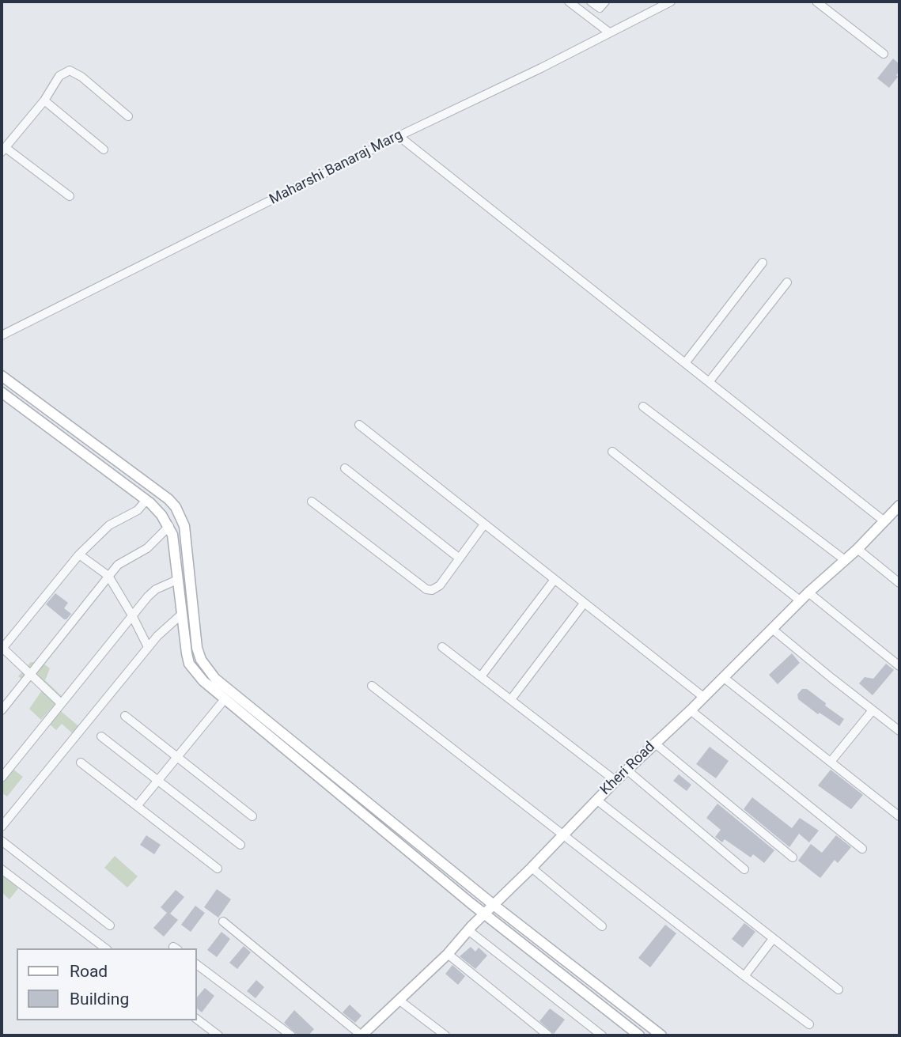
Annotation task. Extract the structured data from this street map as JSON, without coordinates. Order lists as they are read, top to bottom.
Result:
{
  "streets": {
    "street": ["Maharshi Banaraj Marg", "Kheri Road"]
  },
  "legend": ["Road", "Building"]
}
